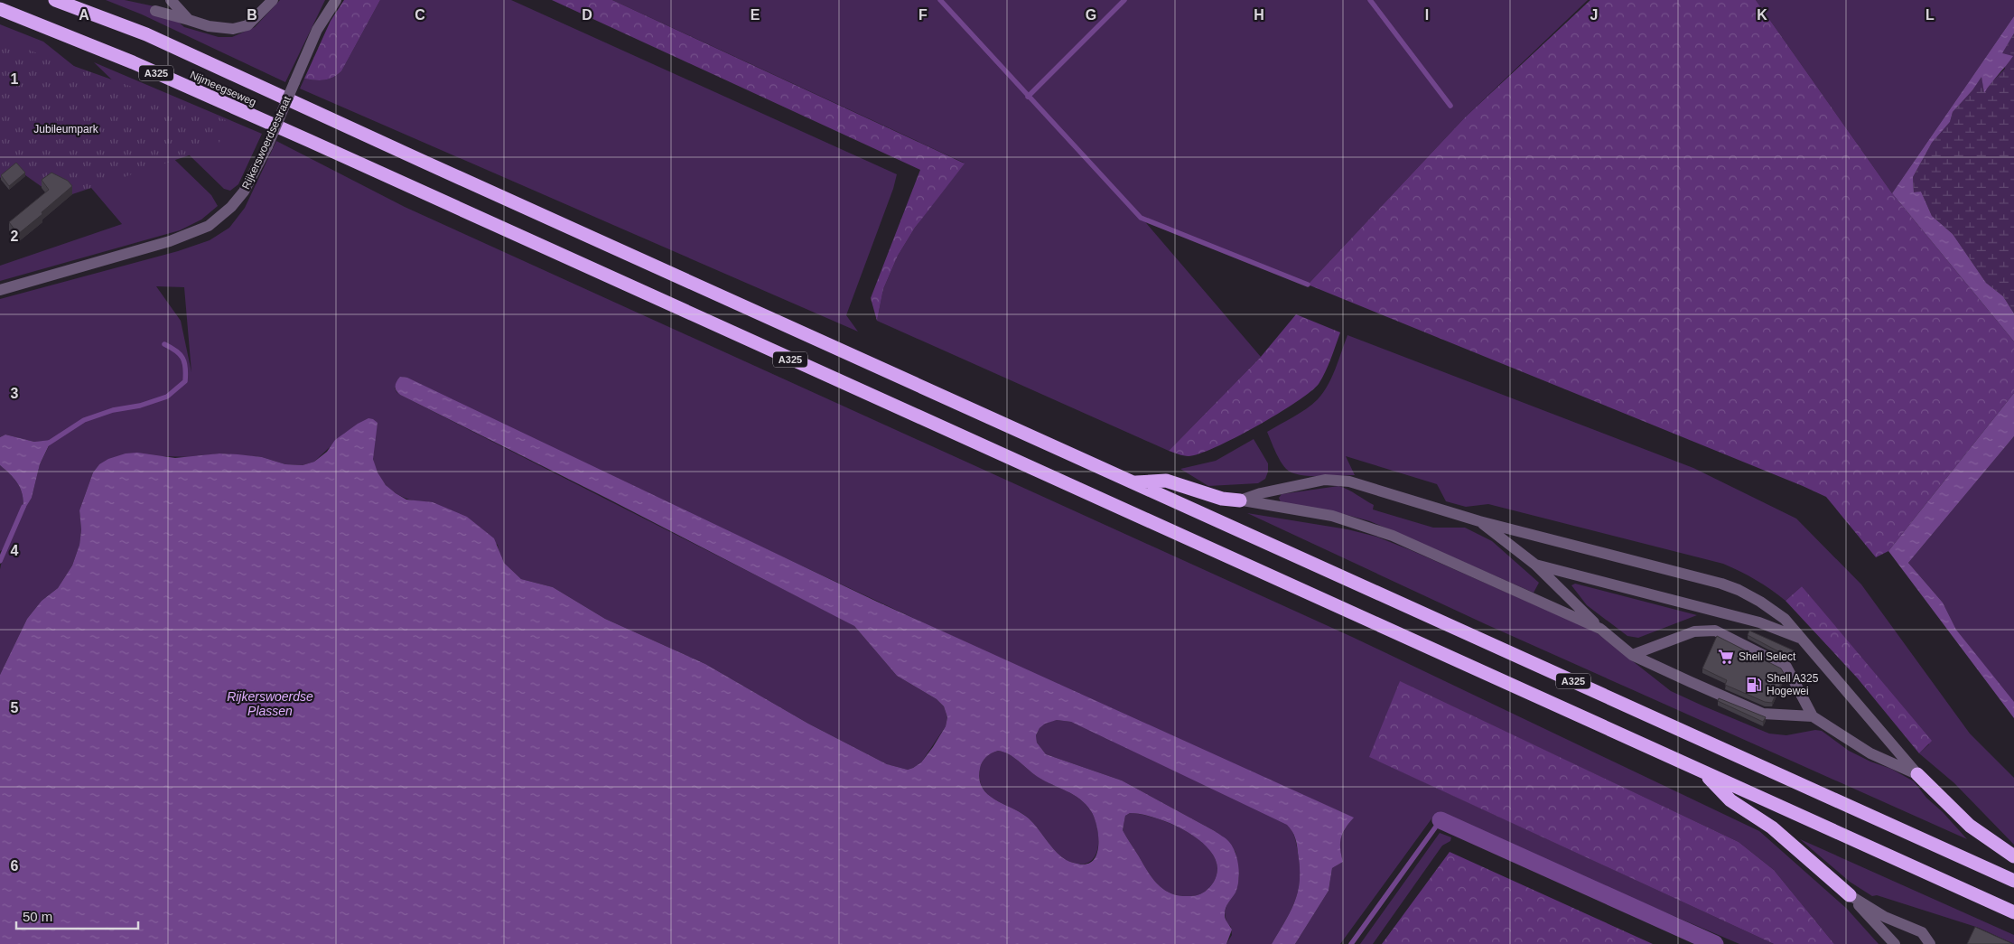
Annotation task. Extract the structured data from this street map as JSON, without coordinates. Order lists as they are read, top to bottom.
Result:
{
  "streets": {
    "highway": ["A325", "Nijmeegseweg"],
    "street": ["Rijkerswoerdsestraat"]
  },
  "crossings": [
    ["A325", "Nijmeegseweg"]
  ],
  "water": ["Rijkerswoerdse Plassen"],
  "parks": ["Jubileumpark"],
  "places": {
    "supermarket": ["Shell Select"],
    "fuel station": ["Shell A325 Hogewei"]
  },
  "scale_bar": "50 m",
  "grid": {
    "columns": [
      "A",
      "B",
      "C",
      "D",
      "E",
      "F",
      "G",
      "H",
      "I",
      "J",
      "K",
      "L"
    ],
    "rows": [
      "1",
      "2",
      "3",
      "4",
      "5",
      "6"
    ]
  }
}
